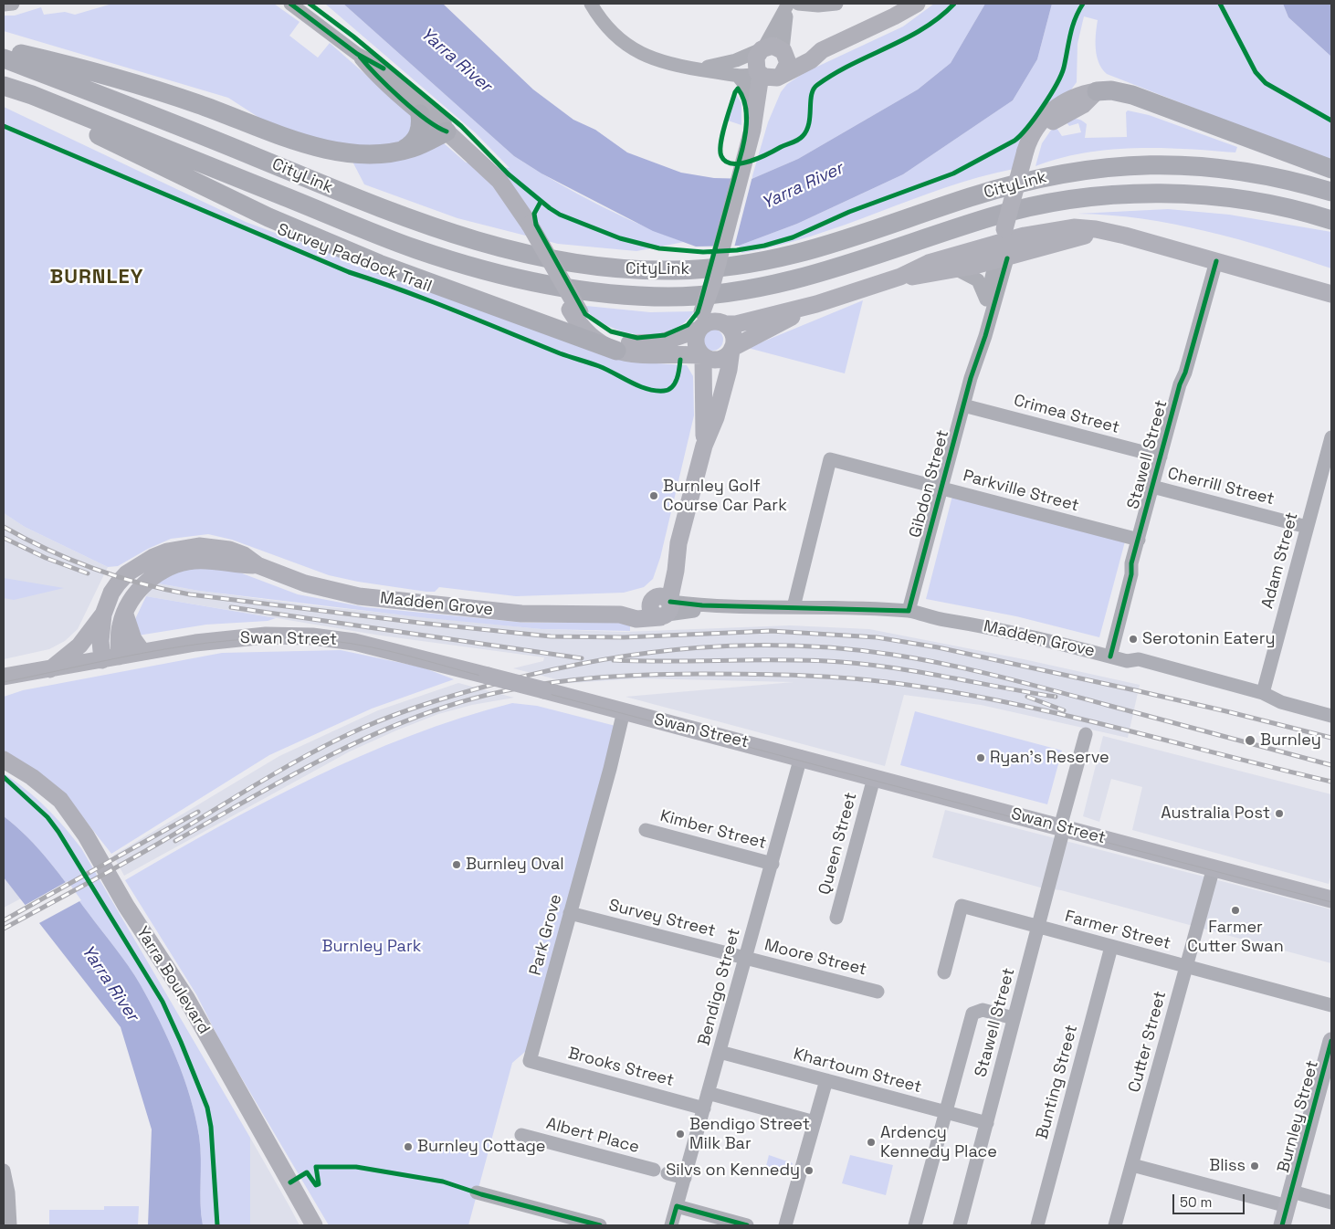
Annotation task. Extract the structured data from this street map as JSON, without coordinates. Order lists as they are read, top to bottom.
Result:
{
  "streets": {
    "highway": ["CityLink"],
    "main road": [
      "Gibdon Street",
      "Madden Grove",
      "Swan Street",
      "Yarra Boulevard",
      "Burnley Street"
    ],
    "street": [
      "Crimea Street",
      "Stawell Street",
      "Cherrill Street",
      "Parkville Street",
      "Adam Street",
      "Kimber Street",
      "Queen Street",
      "Survey Street",
      "Farmer Street",
      "Park Grove",
      "Moore Street",
      "Bendigo Street",
      "Cutter Street",
      "Brooks Street",
      "Khartoum Street",
      "Bunting Street",
      "Albert Place"
    ],
    "cycle path": ["Survey Paddock Trail"]
  },
  "crossings": [
    ["Crimea Street", "Stawell Street"],
    ["Crimea Street", "Gibdon Street"],
    ["Stawell Street", "Cherrill Street"],
    ["Stawell Street", "Parkville Street"],
    ["Stawell Street", "Madden Grove"],
    ["Stawell Street", "Swan Street"],
    ["Stawell Street", "Farmer Street"],
    ["Stawell Street", "Khartoum Street"],
    ["Gibdon Street", "Parkville Street"],
    ["Gibdon Street", "Madden Grove"],
    ["Cherrill Street", "Adam Street"],
    ["Parkville Street", "Madden Grove"],
    ["Adam Street", "Madden Grove"],
    ["Madden Grove", "Swan Street"],
    ["Swan Street", "Queen Street"],
    ["Swan Street", "Park Grove"],
    ["Swan Street", "Bendigo Street"],
    ["Swan Street", "Cutter Street"],
    ["Kimber Street", "Bendigo Street"],
    ["Survey Street", "Park Grove"],
    ["Survey Street", "Moore Street"],
    ["Survey Street", "Bendigo Street"],
    ["Farmer Street", "Cutter Street"],
    ["Farmer Street", "Bunting Street"],
    ["Park Grove", "Brooks Street"],
    ["Moore Street", "Bendigo Street"],
    ["Bendigo Street", "Brooks Street"],
    ["Bendigo Street", "Khartoum Street"]
  ],
  "districts": ["BURNLEY"],
  "water": ["Yarra River"],
  "parks": ["Burnley Park"],
  "places": [
    "Burnley Golf Course Car Park",
    "Serotonin Eatery",
    "Burnley",
    "Ryan's Reserve",
    "Australia Post",
    "Burnley Oval",
    "Farmer Cutter Swan",
    "Bendigo Street Milk Bar",
    "Ardency Kennedy Place",
    "Burnley Cottage",
    "Bliss",
    "Silvs on Kennedy"
  ],
  "scale_bar": "50 m"
}
